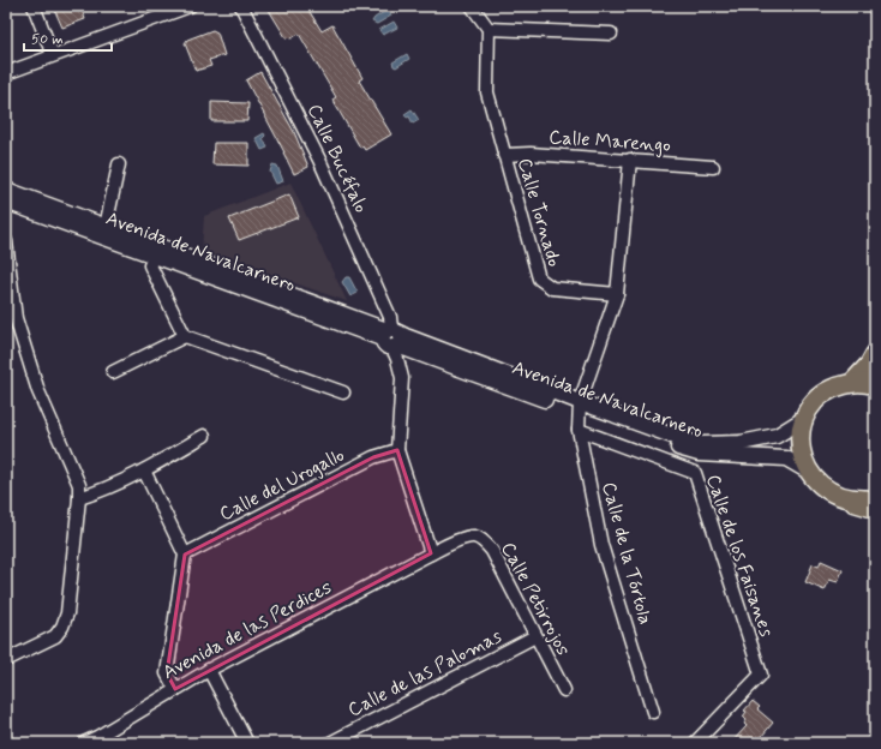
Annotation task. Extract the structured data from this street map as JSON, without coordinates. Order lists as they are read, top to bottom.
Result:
{
  "streets": {
    "street": [
      "Calle Marengo",
      "Calle Bucéfalo",
      "Calle Tornado",
      "Avenida de Navalcarnero",
      "Calle del Urogallo",
      "Calle de la Tórtola",
      "Calle de los Faisanes",
      "Calle Petirrojos",
      "Avenida de las Perdices",
      "Calle de las Palomas"
    ]
  },
  "crossings": [
    ["Calle Marengo", "Calle Tornado"],
    ["Calle Bucéfalo", "Avenida de Navalcarnero"],
    ["Calle Tornado", "Calle de la Tórtola"],
    ["Avenida de Navalcarnero", "Calle de la Tórtola"],
    ["Calle de la Tórtola", "Calle de los Faisanes"],
    ["Calle Petirrojos", "Avenida de las Perdices"],
    ["Calle Petirrojos", "Calle de las Palomas"]
  ],
  "scale_bar": "50 m"
}
